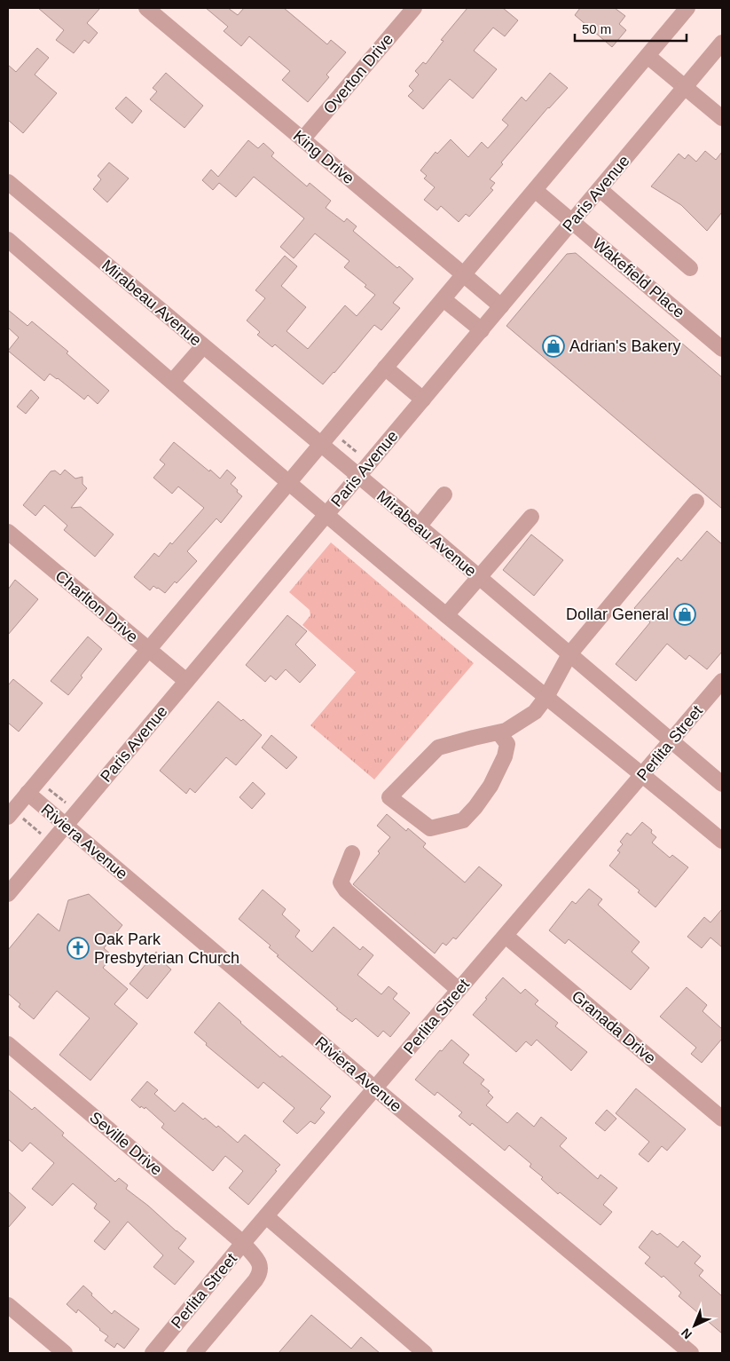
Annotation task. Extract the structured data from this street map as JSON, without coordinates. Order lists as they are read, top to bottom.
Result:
{
  "streets": {
    "street": [
      "Overton Drive",
      "King Drive",
      "Paris Avenue",
      "Wakefield Place",
      "Mirabeau Avenue",
      "Charlton Drive",
      "Perlita Street",
      "Riviera Avenue",
      "Granada Drive",
      "Seville Drive"
    ]
  },
  "crossings": [
    ["Overton Drive", "King Drive"],
    ["King Drive", "Paris Avenue"],
    ["Paris Avenue", "Wakefield Place"],
    ["Paris Avenue", "Mirabeau Avenue"],
    ["Paris Avenue", "Charlton Drive"],
    ["Paris Avenue", "Riviera Avenue"],
    ["Mirabeau Avenue", "Perlita Street"],
    ["Perlita Street", "Riviera Avenue"],
    ["Perlita Street", "Granada Drive"],
    ["Perlita Street", "Seville Drive"]
  ],
  "places": {
    "shop": ["Adrian's Bakery", "Dollar General"],
    "church": ["Oak Park Presbyterian Church"]
  },
  "scale_bar": "50 m",
  "north": "bottom left"
}
